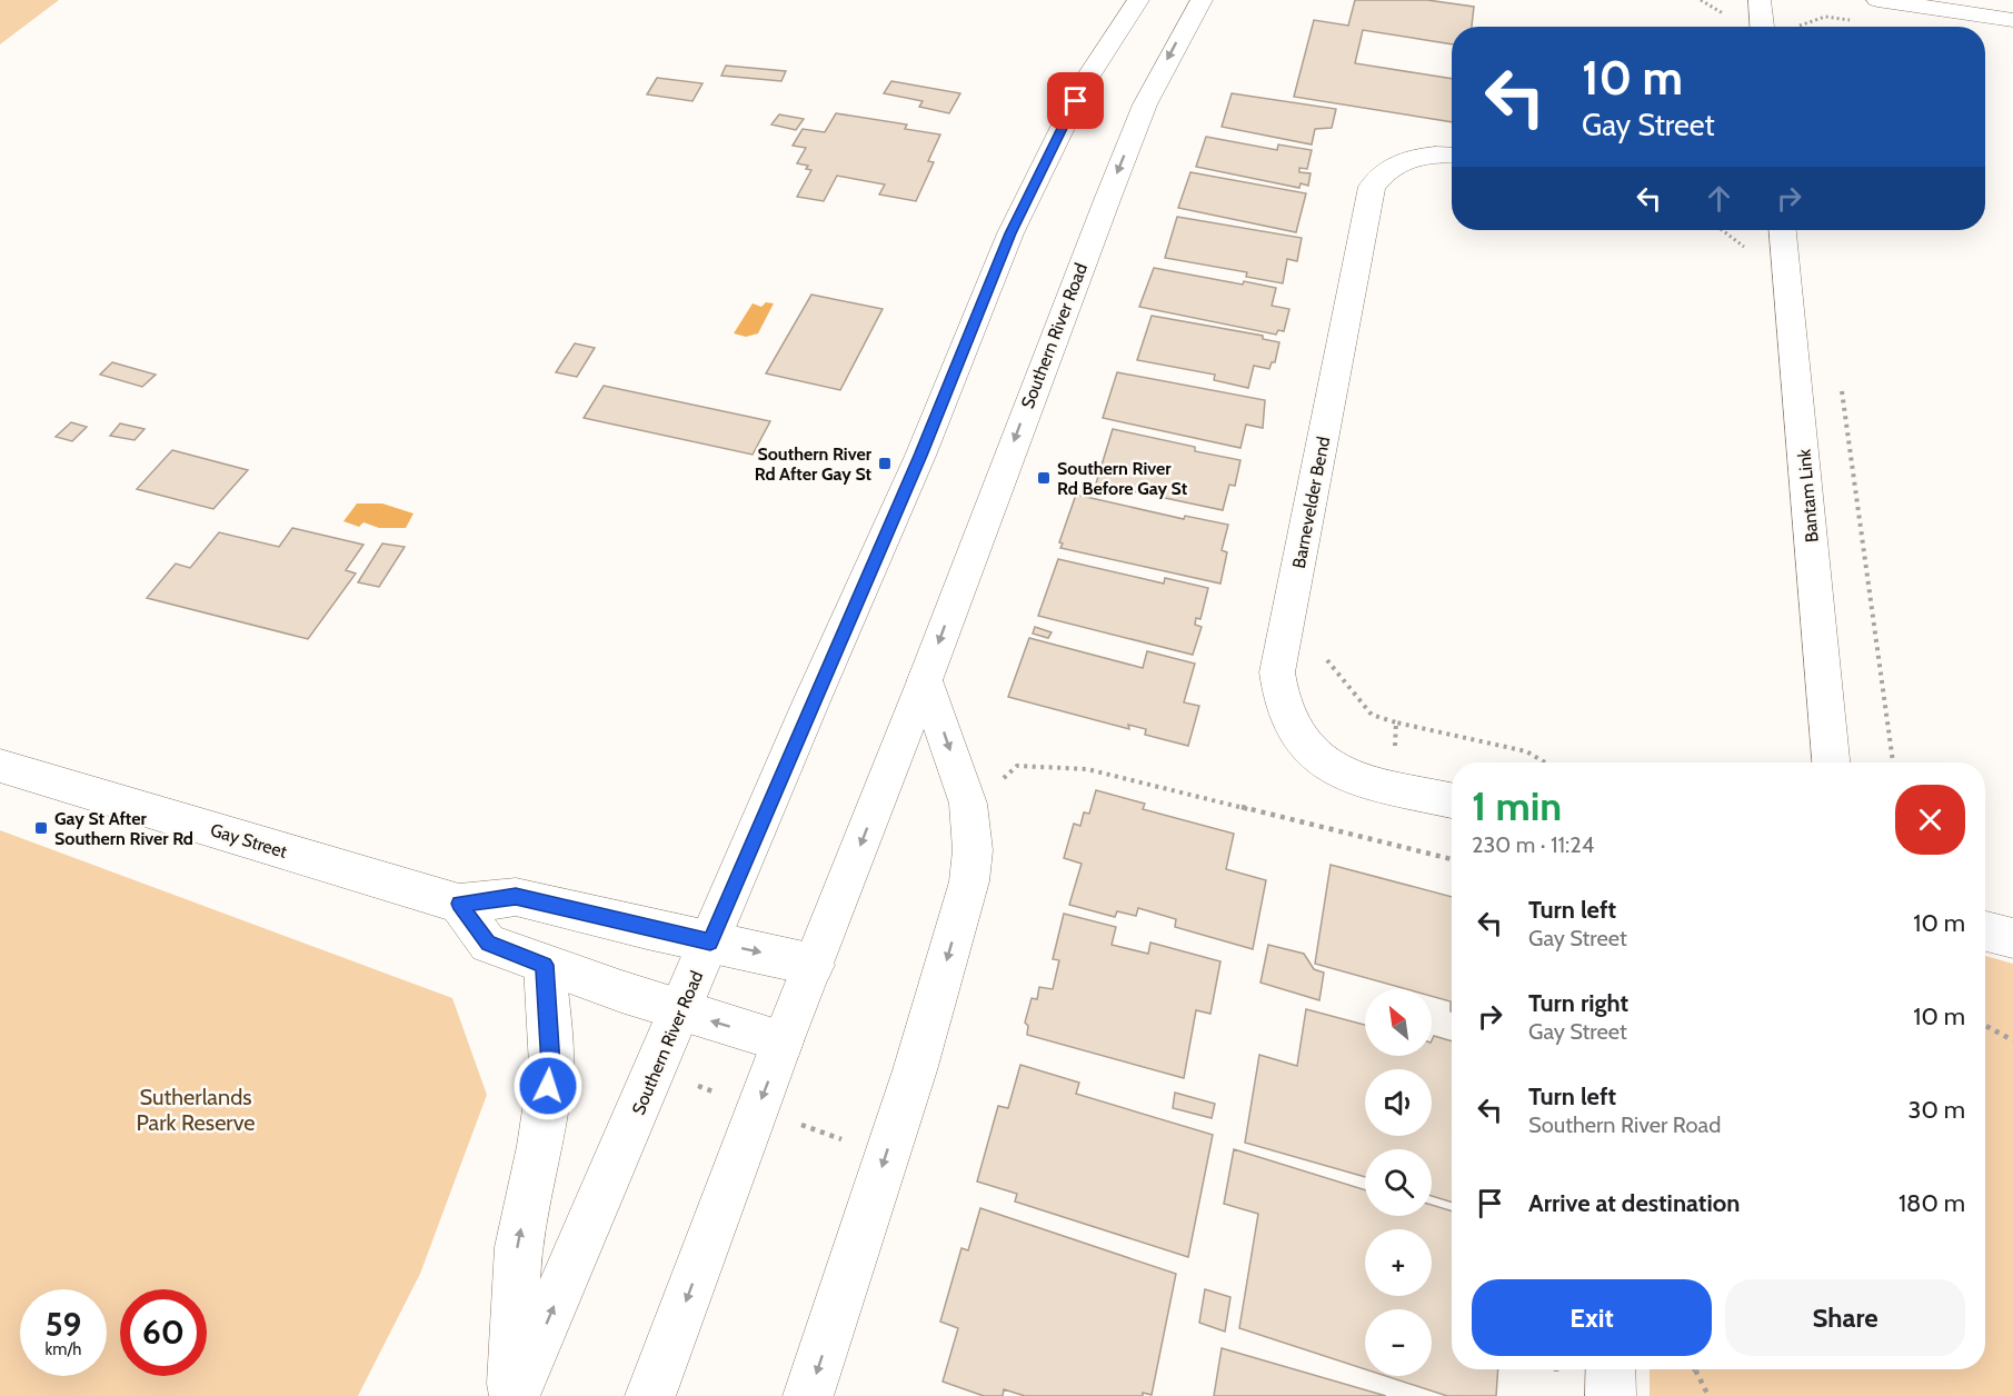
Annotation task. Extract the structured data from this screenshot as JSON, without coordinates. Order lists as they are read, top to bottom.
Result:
{
  "streets": {
    "main road": [
      "Southern River Road",
      "Bantam Link",
      "Barnevelder Bend",
      "Gay Street"
    ]
  },
  "crossings": [
    ["Southern River Road", "Gay Street"]
  ],
  "parks": ["Sutherlands Park Reserve"],
  "places": {
    "transit": ["Southern River Rd After Gay St", "Southern River Rd Before Gay St", "Gay St After Southern River Rd"]
  },
  "north": "top left",
  "page": {
    "turn": ["10 m", "Gay Street"],
    "heading": ["1 min", "230 m · 11:24"],
    "list": [
      {
        "name": "Turn left",
        "note": "Gay Street",
        "value": "10 m"
      },
      {
        "name": "Turn right",
        "note": "Gay Street",
        "value": "10 m"
      },
      {
        "name": "Turn left",
        "note": "Southern River Road",
        "value": "30 m"
      },
      {
        "name": "Arrive at destination",
        "value": "180 m"
      }
    ],
    "map_buttons": ["+", "−"],
    "buttons": ["Exit", "Share"],
    "speed": "59 km/h",
    "limit": "60"
  }
}
